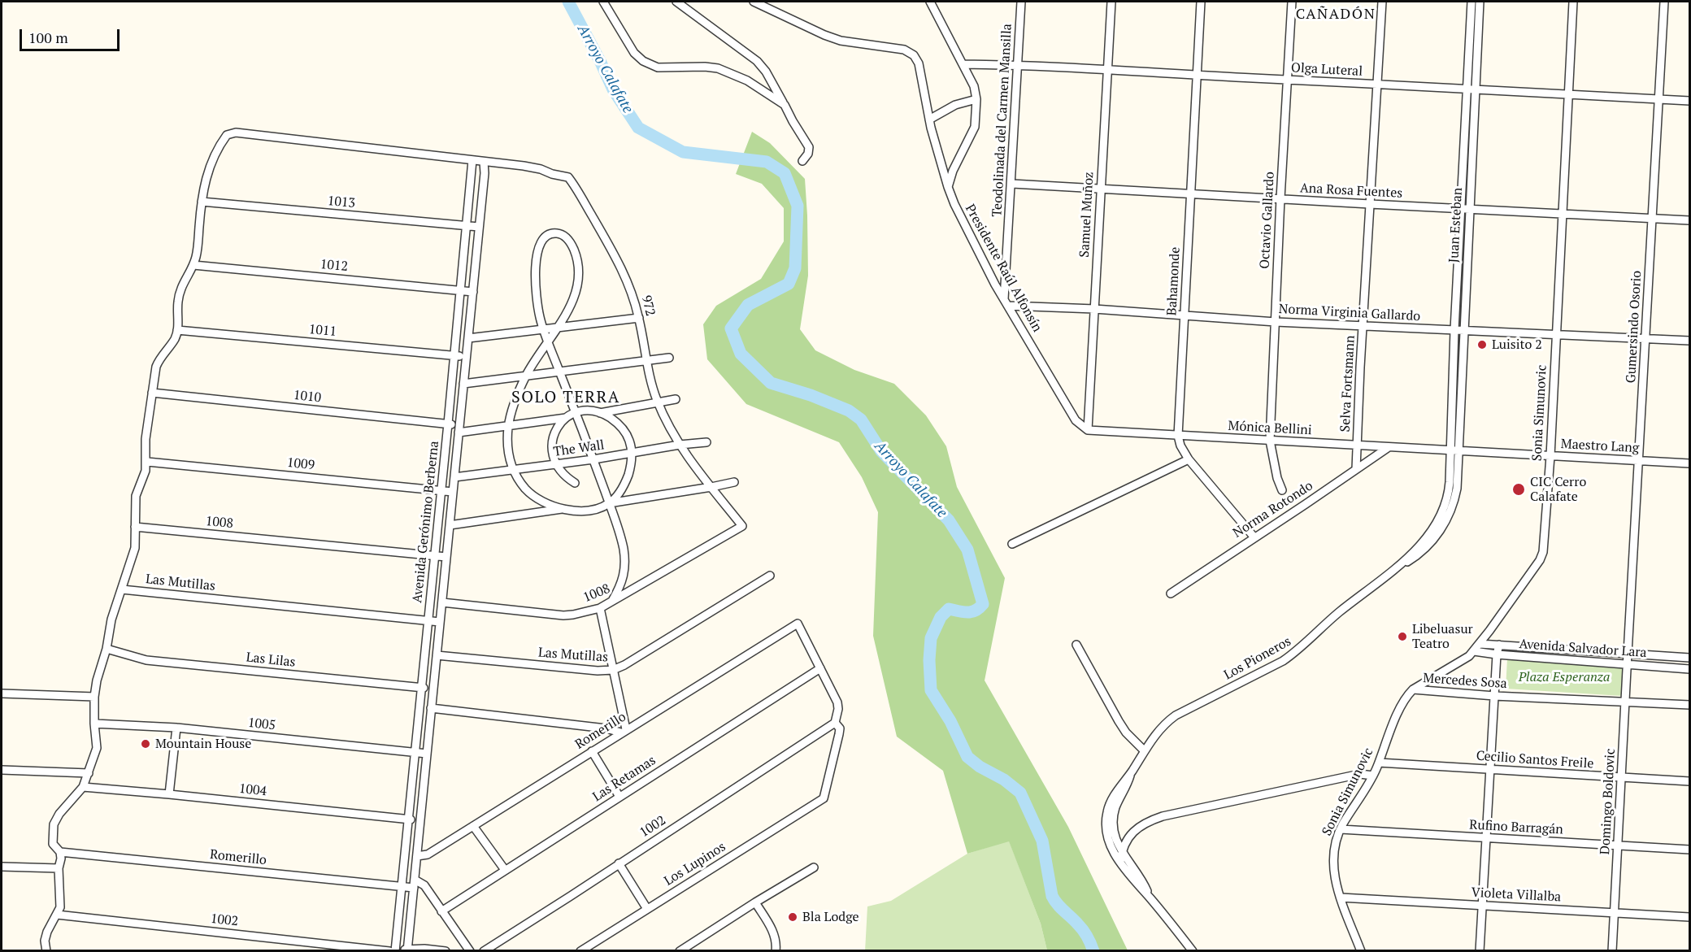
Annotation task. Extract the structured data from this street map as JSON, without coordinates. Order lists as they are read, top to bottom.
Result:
{
  "streets": {
    "street": [
      "Olga Luteral",
      "Teodolinada del Carmen Mansilla",
      "Ana Rosa Fuentes",
      "1013",
      "Samuel Muñoz",
      "Octavio Gallardo",
      "Juan Esteban",
      "1012",
      "Presidente Raúl Alfonsín",
      "Bahamonde",
      "972",
      "Norma Virginia Gallardo",
      "Gumersindo Osorio",
      "1011",
      "Selva Fortsmann",
      "1010",
      "Sonia Simunovic",
      "Mónica Bellini",
      "Maestro Lang",
      "The Wall",
      "1009",
      "Norma Rotondo",
      "Avenida Gerónimo Berberna",
      "1008",
      "Las Mutillas",
      "Avenida Salvador Lara",
      "Los Pioneros",
      "Las Lilas",
      "Mercedes Sosa",
      "1005",
      "Romerillo",
      "Cecilio Santos Freile",
      "Las Retamas",
      "1004",
      "Domingo Boldovic",
      "1002",
      "Rufino Barragán",
      "Los Lupinos",
      "Violeta Villalba"
    ]
  },
  "crossings": [
    ["Olga Luteral", "Teodolinada del Carmen Mansilla"],
    ["Olga Luteral", "Samuel Muñoz"],
    ["Olga Luteral", "Octavio Gallardo"],
    ["Olga Luteral", "Juan Esteban"],
    ["Olga Luteral", "Bahamonde"],
    ["Olga Luteral", "Gumersindo Osorio"],
    ["Olga Luteral", "Selva Fortsmann"],
    ["Olga Luteral", "Sonia Simunovic"],
    ["Teodolinada del Carmen Mansilla", "Ana Rosa Fuentes"],
    ["Teodolinada del Carmen Mansilla", "Presidente Raúl Alfonsín"],
    ["Teodolinada del Carmen Mansilla", "Norma Virginia Gallardo"],
    ["Ana Rosa Fuentes", "Samuel Muñoz"],
    ["Ana Rosa Fuentes", "Octavio Gallardo"],
    ["Ana Rosa Fuentes", "Juan Esteban"],
    ["Ana Rosa Fuentes", "Bahamonde"],
    ["Ana Rosa Fuentes", "Gumersindo Osorio"],
    ["Ana Rosa Fuentes", "Selva Fortsmann"],
    ["Ana Rosa Fuentes", "Sonia Simunovic"],
    ["1013", "972"],
    ["1013", "Avenida Gerónimo Berberna"],
    ["Samuel Muñoz", "Presidente Raúl Alfonsín"],
    ["Samuel Muñoz", "Norma Virginia Gallardo"],
    ["Samuel Muñoz", "Mónica Bellini"],
    ["Octavio Gallardo", "Norma Virginia Gallardo"],
    ["Octavio Gallardo", "Mónica Bellini"],
    ["Juan Esteban", "Norma Virginia Gallardo"],
    ["Juan Esteban", "Mónica Bellini"],
    ["Juan Esteban", "Maestro Lang"],
    ["Juan Esteban", "Los Pioneros"],
    ["1012", "Avenida Gerónimo Berberna"],
    ["Presidente Raúl Alfonsín", "Norma Virginia Gallardo"],
    ["Presidente Raúl Alfonsín", "Mónica Bellini"],
    ["Bahamonde", "Norma Virginia Gallardo"],
    ["Bahamonde", "Mónica Bellini"],
    ["Bahamonde", "Norma Rotondo"],
    ["972", "The Wall"],
    ["972", "Avenida Gerónimo Berberna"],
    ["972", "1008"],
    ["Norma Virginia Gallardo", "Gumersindo Osorio"],
    ["Norma Virginia Gallardo", "Selva Fortsmann"],
    ["Norma Virginia Gallardo", "Sonia Simunovic"],
    ["Gumersindo Osorio", "Maestro Lang"],
    ["Gumersindo Osorio", "Avenida Salvador Lara"],
    ["Gumersindo Osorio", "Domingo Boldovic"],
    ["1011", "Avenida Gerónimo Berberna"],
    ["Selva Fortsmann", "Mónica Bellini"],
    ["Selva Fortsmann", "Norma Rotondo"],
    ["1010", "Avenida Gerónimo Berberna"],
    ["Sonia Simunovic", "Maestro Lang"],
    ["Sonia Simunovic", "Avenida Salvador Lara"],
    ["Sonia Simunovic", "Mercedes Sosa"],
    ["Sonia Simunovic", "Cecilio Santos Freile"],
    ["Sonia Simunovic", "Rufino Barragán"],
    ["Sonia Simunovic", "Violeta Villalba"],
    ["Mónica Bellini", "Maestro Lang"],
    ["Mónica Bellini", "Norma Rotondo"],
    ["Mónica Bellini", "Los Pioneros"],
    ["Maestro Lang", "Los Pioneros"],
    ["The Wall", "Avenida Gerónimo Berberna"],
    ["1009", "Avenida Gerónimo Berberna"],
    ["Avenida Gerónimo Berberna", "1008"],
    ["Avenida Gerónimo Berberna", "Las Mutillas"],
    ["Avenida Gerónimo Berberna", "Las Lilas"],
    ["Avenida Gerónimo Berberna", "1005"],
    ["Avenida Gerónimo Berberna", "Romerillo"],
    ["Avenida Gerónimo Berberna", "1004"],
    ["Avenida Salvador Lara", "Domingo Boldovic"],
    ["Mercedes Sosa", "Domingo Boldovic"],
    ["Romerillo", "Las Retamas"],
    ["Cecilio Santos Freile", "Domingo Boldovic"],
    ["Domingo Boldovic", "Rufino Barragán"],
    ["Domingo Boldovic", "Violeta Villalba"],
    ["1002", "Los Lupinos"]
  ],
  "districts": ["CAÑADÓN", "SOLO TERRA"],
  "water": ["Arroyo Calafate"],
  "parks": ["Plaza Esperanza"],
  "places": [
    "Luisito 2",
    "CIC Cerro Calafate",
    "Libeluasur Teatro",
    "Mountain House",
    "Bla Lodge"
  ],
  "scale_bar": "100 m"
}
